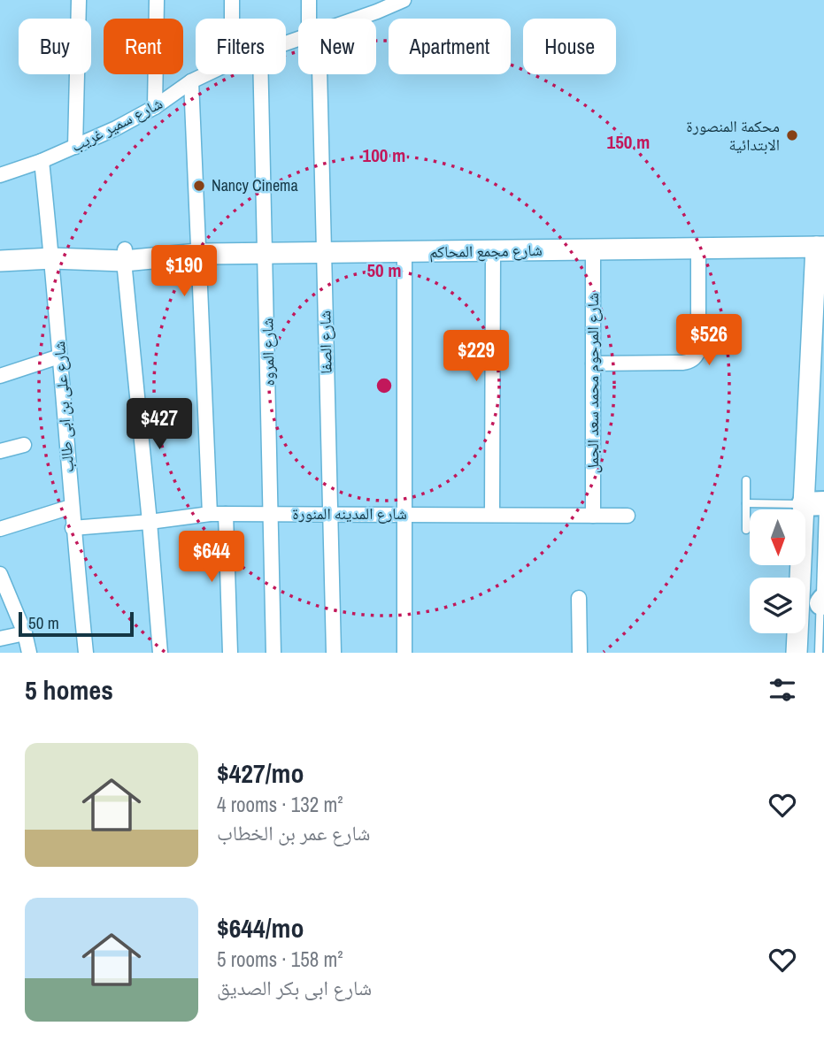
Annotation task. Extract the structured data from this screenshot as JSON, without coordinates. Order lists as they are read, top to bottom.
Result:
{
  "streets": {
    "street": [
      "شارع سمير غريب",
      "شارع مجمع المحاكم",
      "شارع الصفا",
      "شارع المروه",
      "شارع المرحوم محمد سعد الجمل",
      "شارع على بن ابى طالب",
      "شارع المدينه المنورة"
    ]
  },
  "crossings": [
    ["شارع سمير غريب", "شارع على بن ابى طالب"],
    ["شارع مجمع المحاكم", "شارع الصفا"],
    ["شارع مجمع المحاكم", "شارع المروه"],
    ["شارع مجمع المحاكم", "شارع المرحوم محمد سعد الجمل"],
    ["شارع مجمع المحاكم", "شارع على بن ابى طالب"],
    ["شارع الصفا", "شارع المدينه المنورة"],
    ["شارع المروه", "شارع المدينه المنورة"],
    ["شارع المرحوم محمد سعد الجمل", "شارع المدينه المنورة"],
    ["شارع على بن ابى طالب", "شارع المدينه المنورة"]
  ],
  "places": ["محكمة المنصورة الابتدائية", "Nancy Cinema"],
  "scale_bar": "50 m",
  "north": "bottom",
  "page": {
    "chip": [
      "Buy",
      "Rent",
      "Filters",
      "New",
      "Apartment",
      "House"
    ],
    "price": [
      "$190",
      "$526",
      "$229",
      "$427",
      "$644"
    ],
    "scale": "50 m",
    "heading": "5 homes",
    "list": [
      {
        "name": "$427/mo",
        "note": "4 rooms · 132 m² · شارع عمر بن الخطاب"
      },
      {
        "name": "$644/mo",
        "note": "5 rooms · 158 m² · شارع ابى بكر الصديق"
      }
    ]
  },
  "rings": ["150 m", "100 m", "50 m"]
}
